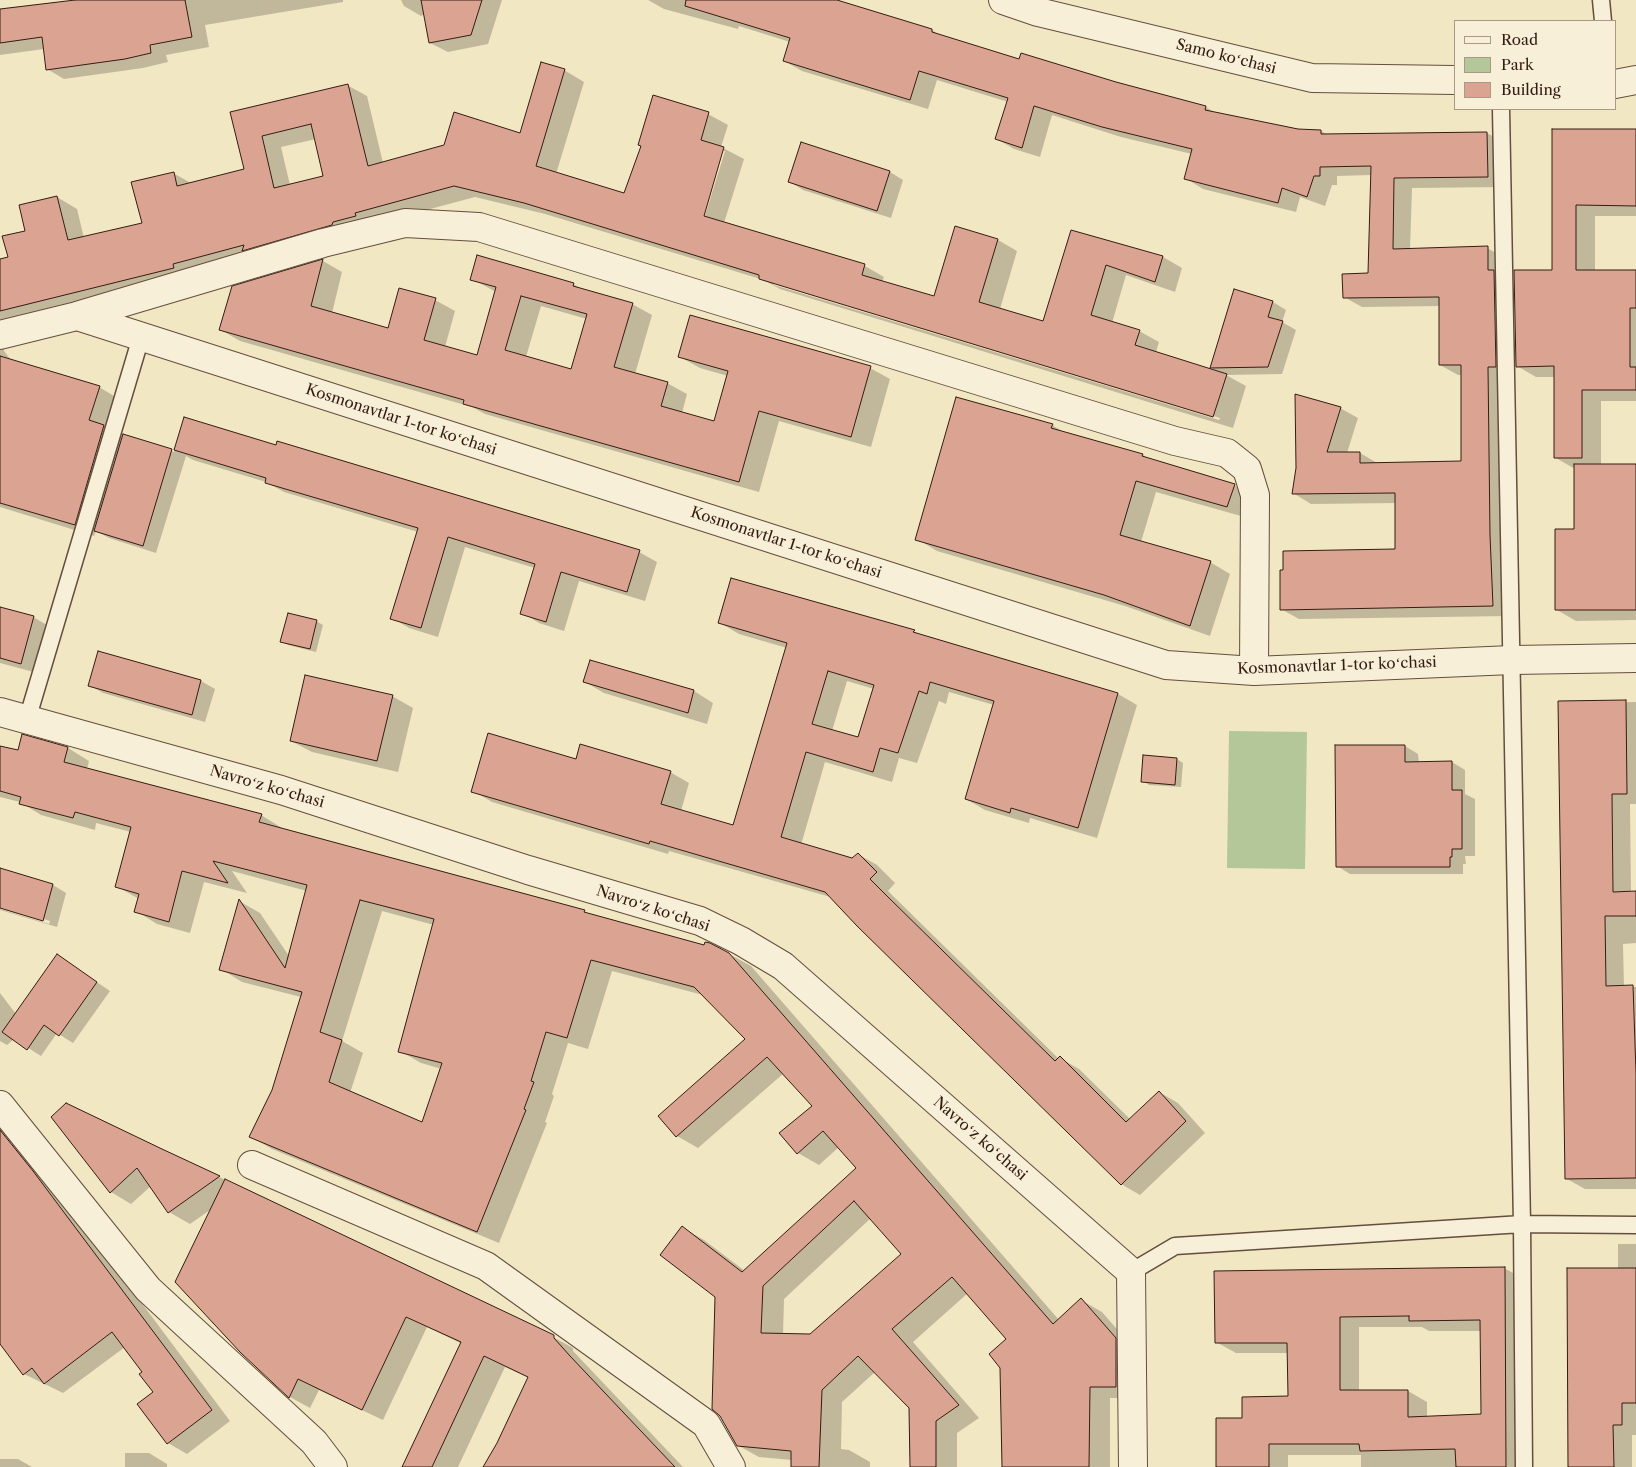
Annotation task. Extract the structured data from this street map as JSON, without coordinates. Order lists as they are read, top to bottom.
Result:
{
  "streets": {
    "street": ["Samo koʻchasi", "Kosmonavtlar 1-tor koʻchasi", "Navroʻz koʻchasi"]
  },
  "legend": ["Road", "Park", "Building"]
}
